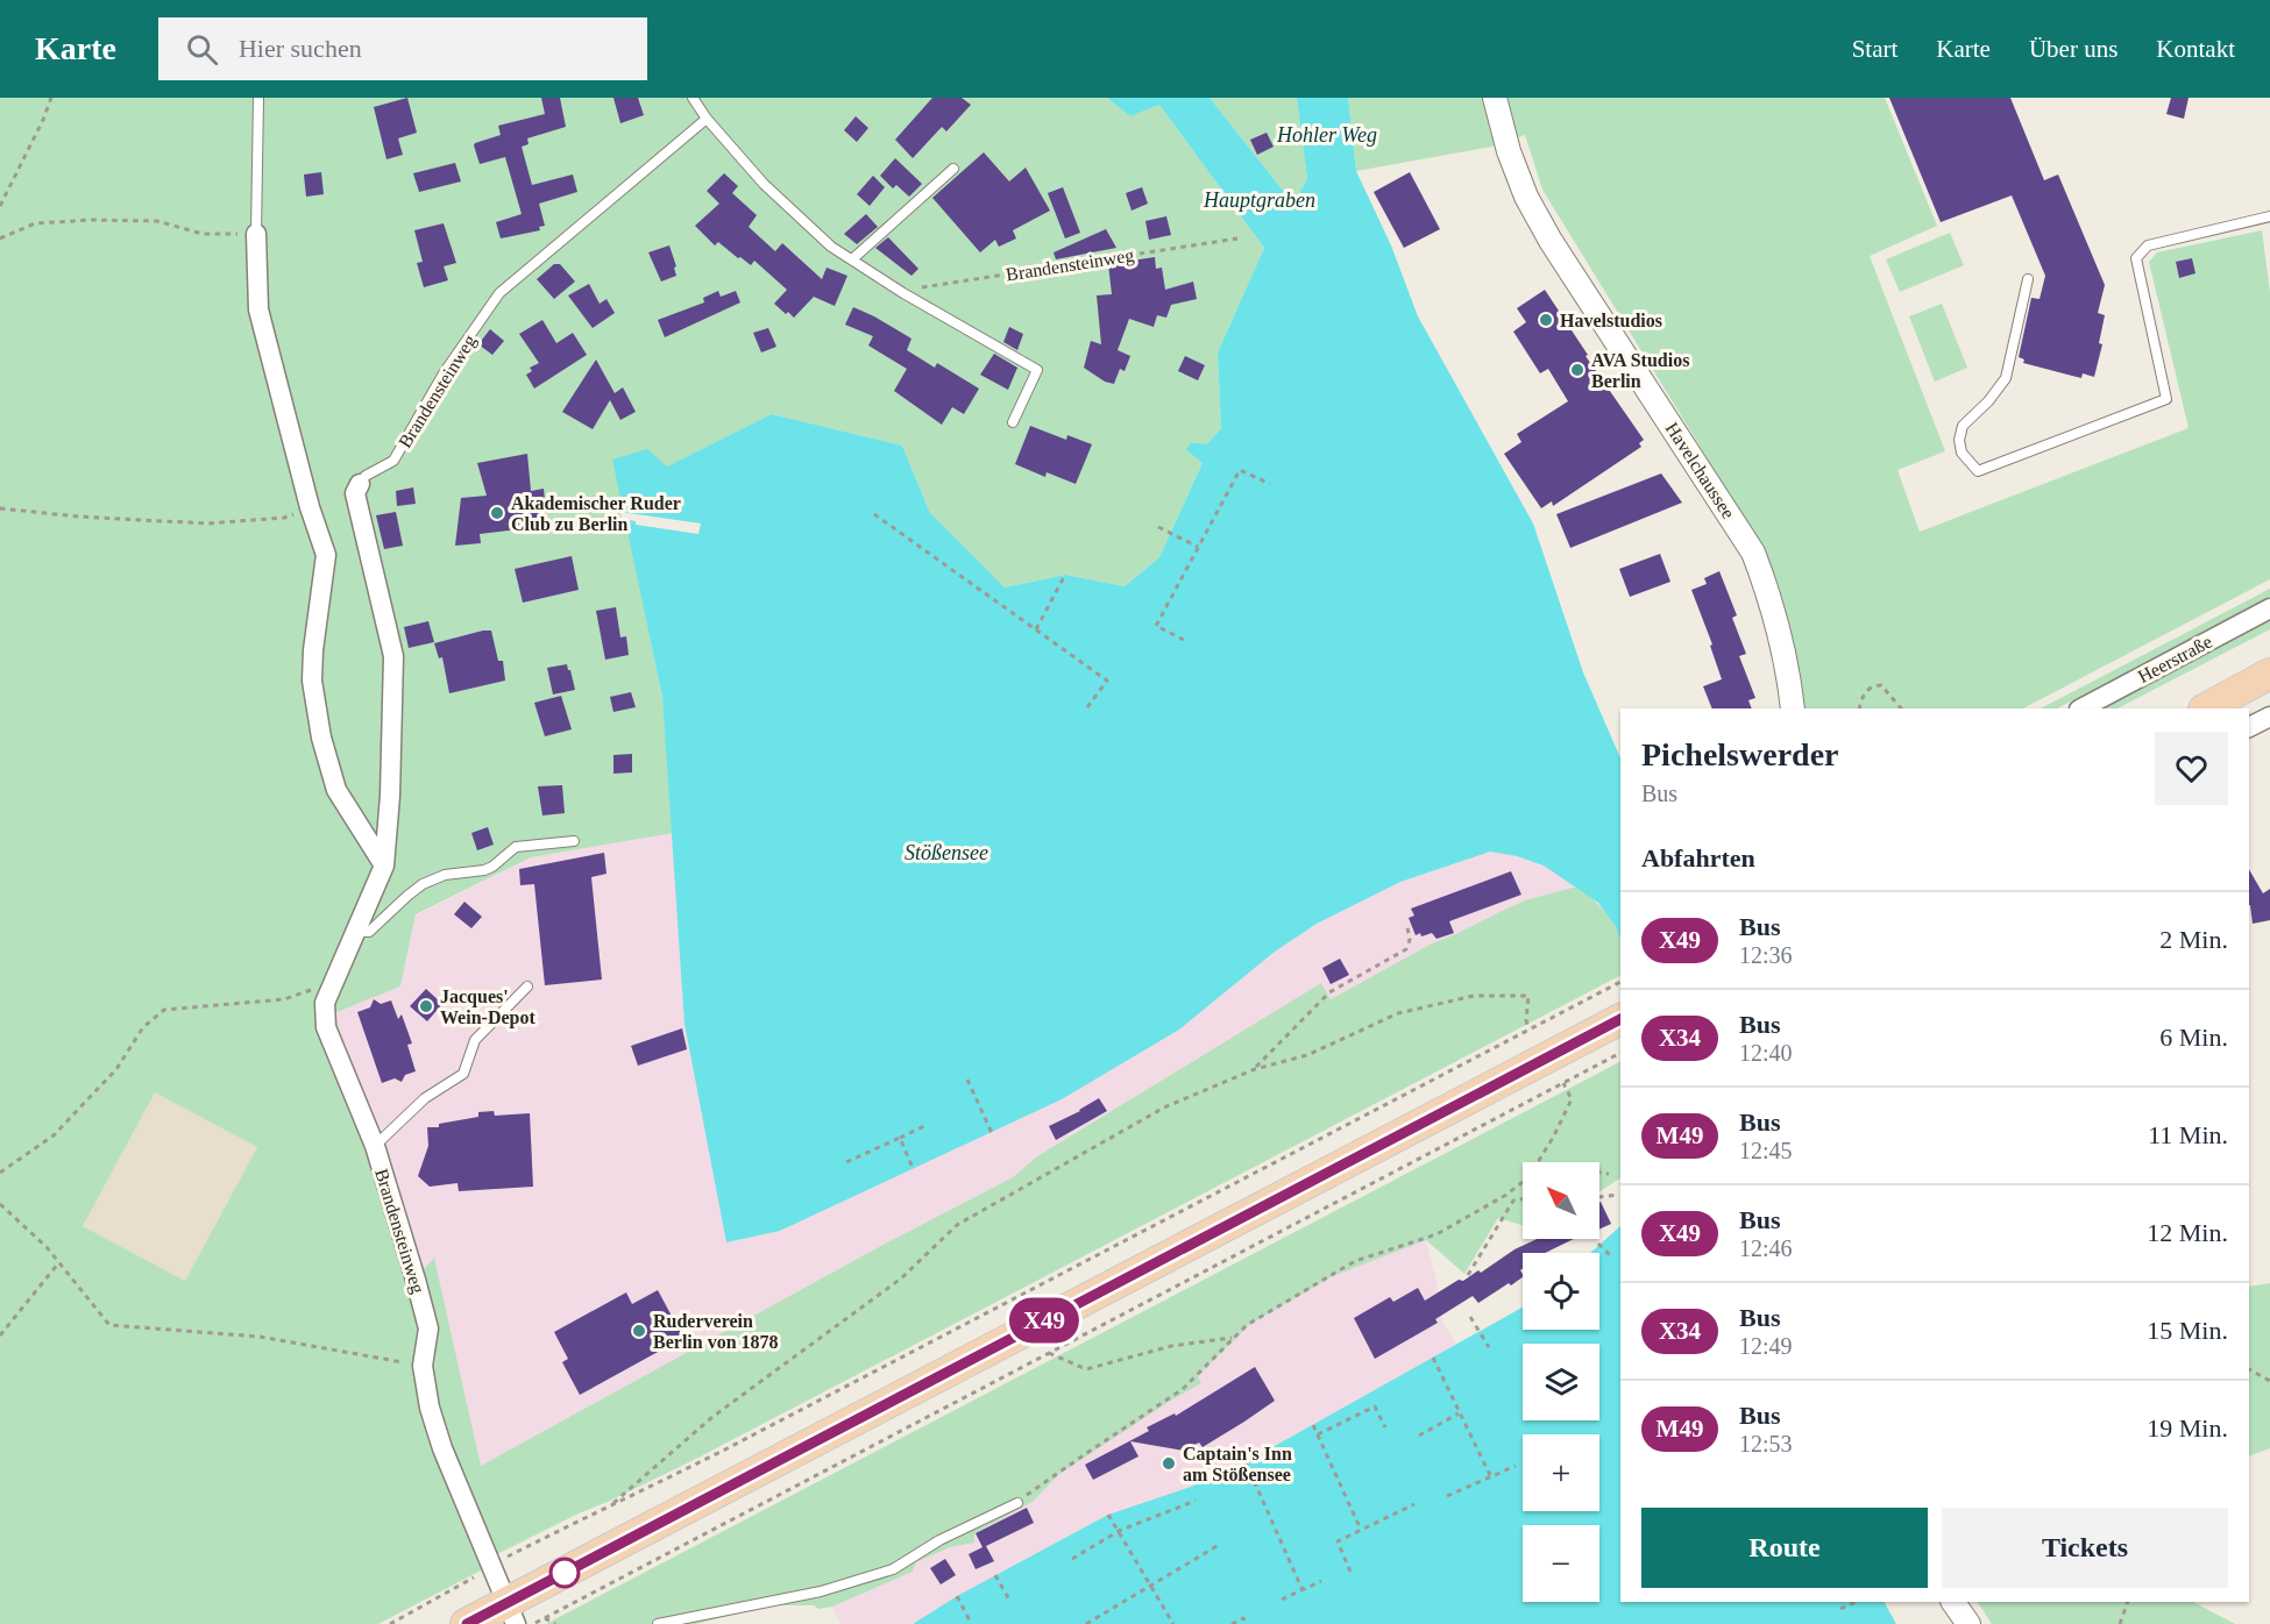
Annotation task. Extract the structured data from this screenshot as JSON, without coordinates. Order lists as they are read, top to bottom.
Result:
{
  "streets": {
    "street": ["Brandensteinweg", "Havelchaussee", "Heerstraße"]
  },
  "water": ["Hohler Weg", "Hauptgraben", "Stößensee"],
  "places": [
    "Havelstudios",
    "AVA Studios Berlin",
    "Akademischer Ruder Club zu Berlin",
    "Jacques' Wein-Depot",
    "Ruderverein Berlin von 1878",
    "Captain's Inn am Stößensee"
  ],
  "lines": ["bus line X49"],
  "north": "top left",
  "page": {
    "header": "Karte",
    "search": "Hier suchen",
    "nav": [
      "Start",
      "Karte",
      "Über uns",
      "Kontakt"
    ],
    "on_map": "X49",
    "heading": [
      ["Pichelswerder", "Bus"],
      "Abfahrten"
    ],
    "list": [
      {
        "mark": "X49",
        "name": "Bus",
        "note": "12:36",
        "value": "2 Min."
      },
      {
        "mark": "X34",
        "name": "Bus",
        "note": "12:40",
        "value": "6 Min."
      },
      {
        "mark": "M49",
        "name": "Bus",
        "note": "12:45",
        "value": "11 Min."
      },
      {
        "mark": "X49",
        "name": "Bus",
        "note": "12:46",
        "value": "12 Min."
      },
      {
        "mark": "X34",
        "name": "Bus",
        "note": "12:49",
        "value": "15 Min."
      },
      {
        "mark": "M49",
        "name": "Bus",
        "note": "12:53",
        "value": "19 Min."
      }
    ],
    "map_buttons": ["+", "−"],
    "buttons": ["Route", "Tickets"]
  }
}
